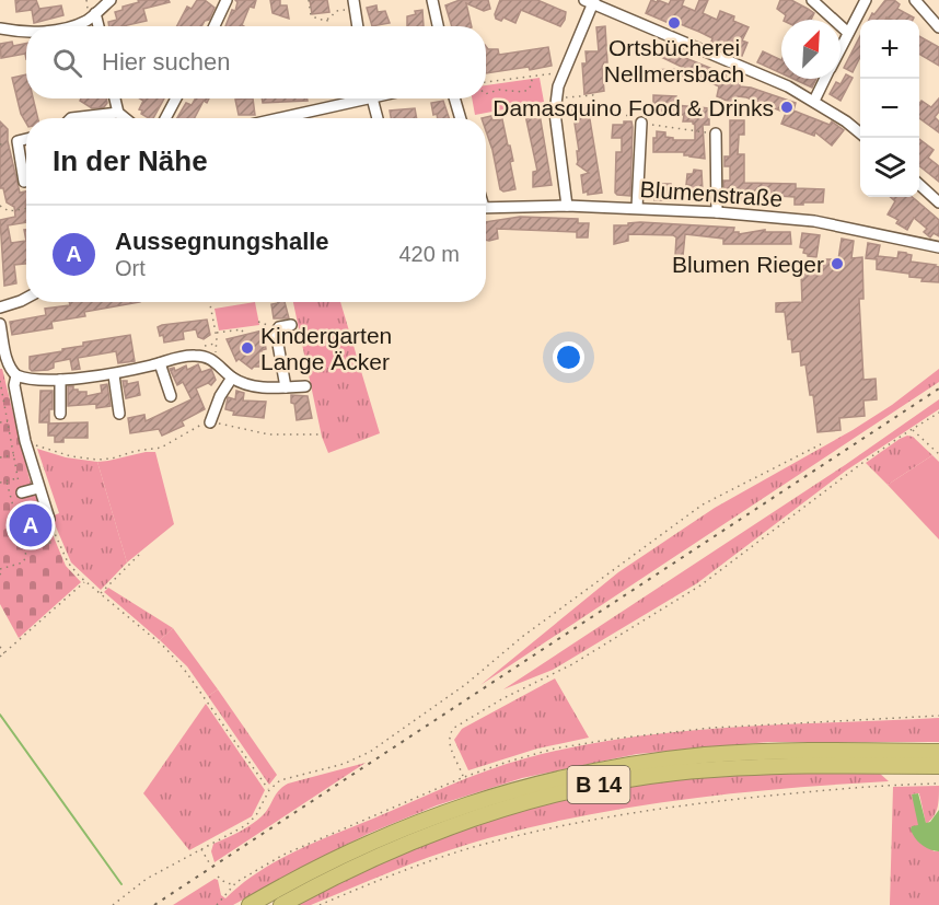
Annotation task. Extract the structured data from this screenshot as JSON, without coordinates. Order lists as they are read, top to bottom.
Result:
{
  "streets": {
    "highway": ["B 14"],
    "street": ["Blumenstraße"]
  },
  "places": [
    "Ortsbücherei Nellmersbach",
    "Damasquino Food & Drinks",
    "Blumen Rieger",
    "Kindergarten Lange Äcker"
  ],
  "north": "top right",
  "page": {
    "map_buttons": ["+", "−"],
    "search": "Hier suchen",
    "heading": "In der Nähe",
    "list": [
      {
        "mark": "A",
        "name": "Aussegnungshalle",
        "note": "Ort",
        "value": "420 m"
      }
    ],
    "pins": "A"
  }
}
